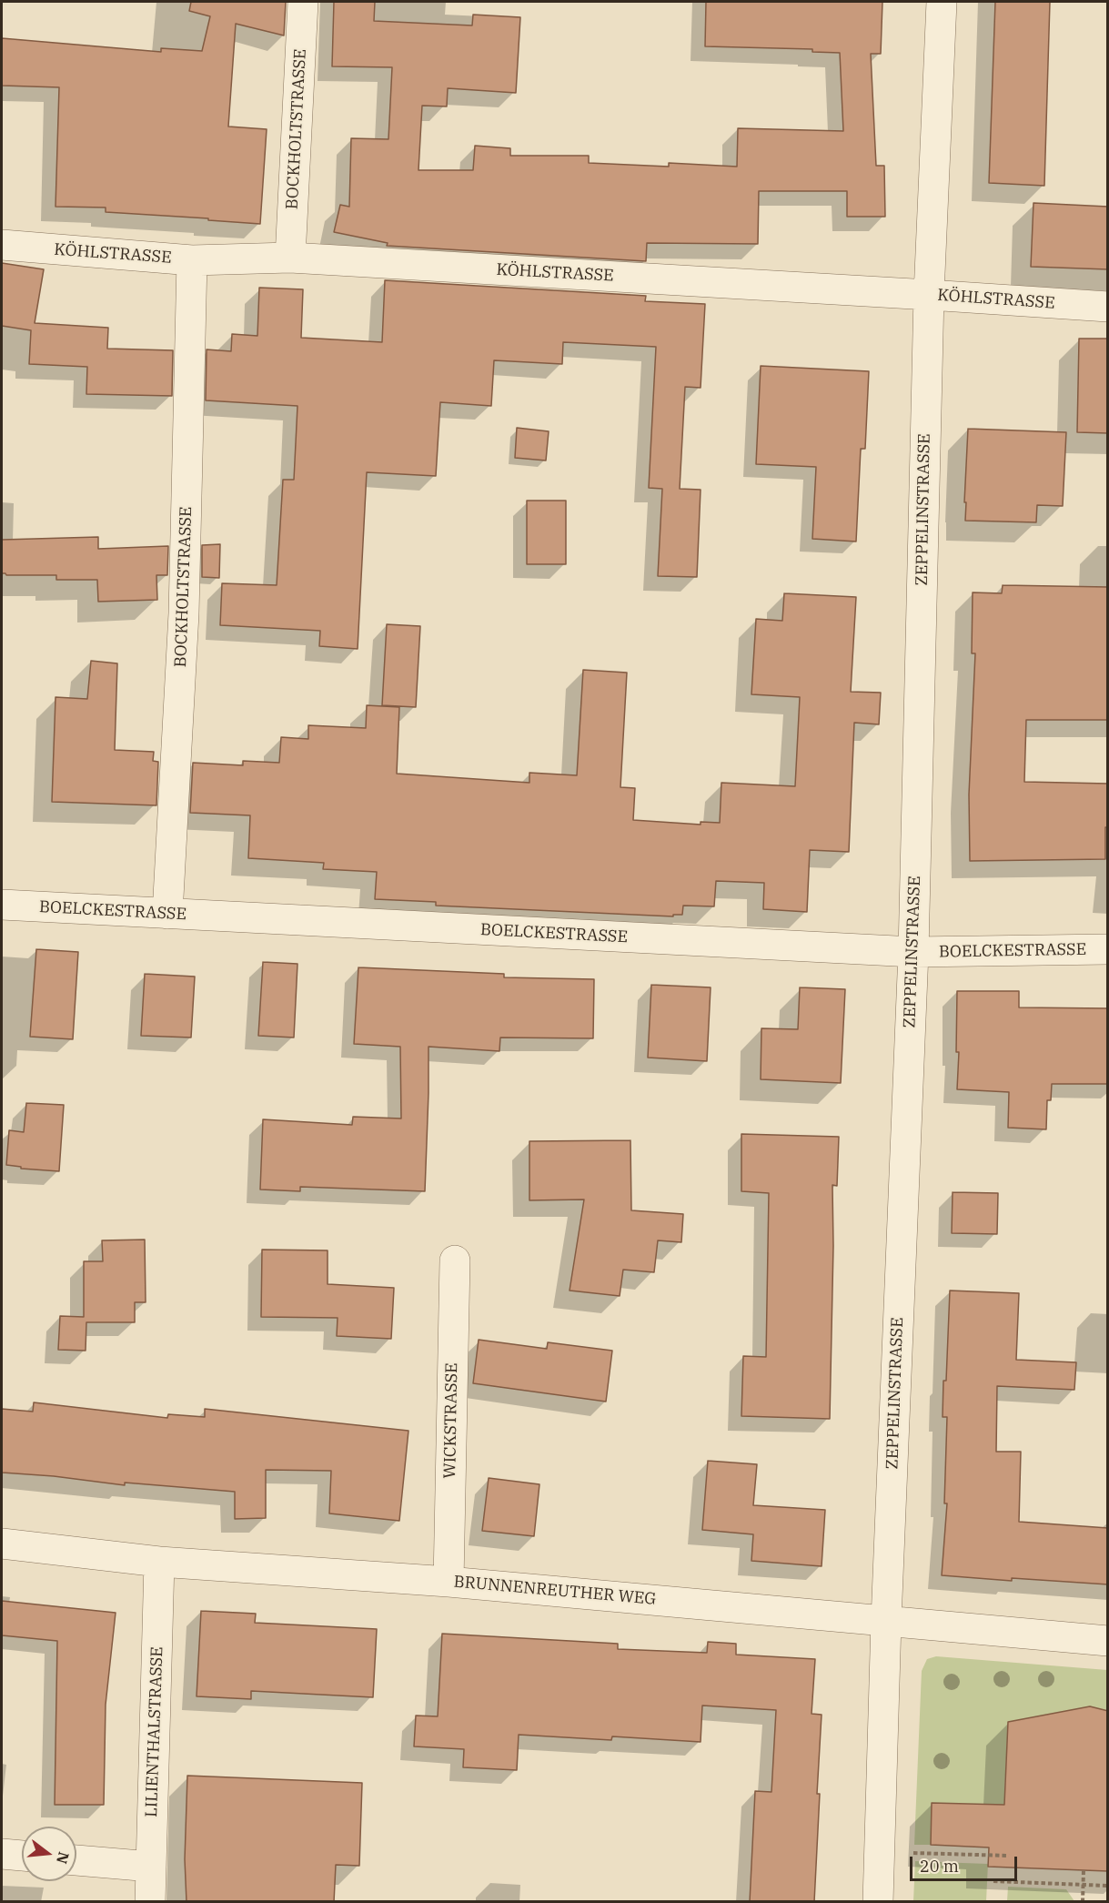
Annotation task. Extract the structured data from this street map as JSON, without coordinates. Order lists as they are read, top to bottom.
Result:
{
  "streets": {
    "street": [
      "BOCKHOLTSTRASSE",
      "KÖHLSTRASSE",
      "ZEPPELINSTRASSE",
      "BOELCKESTRASSE",
      "WICKSTRASSE",
      "BRUNNENREUTHER WEG",
      "LILIENTHALSTRASSE"
    ]
  },
  "crossings": [
    ["BOCKHOLTSTRASSE", "KÖHLSTRASSE"],
    ["BOCKHOLTSTRASSE", "BOELCKESTRASSE"],
    ["KÖHLSTRASSE", "ZEPPELINSTRASSE"],
    ["ZEPPELINSTRASSE", "BOELCKESTRASSE"],
    ["ZEPPELINSTRASSE", "BRUNNENREUTHER WEG"],
    ["WICKSTRASSE", "BRUNNENREUTHER WEG"],
    ["BRUNNENREUTHER WEG", "LILIENTHALSTRASSE"]
  ],
  "scale_bar": "20 m",
  "north": "right"
}
